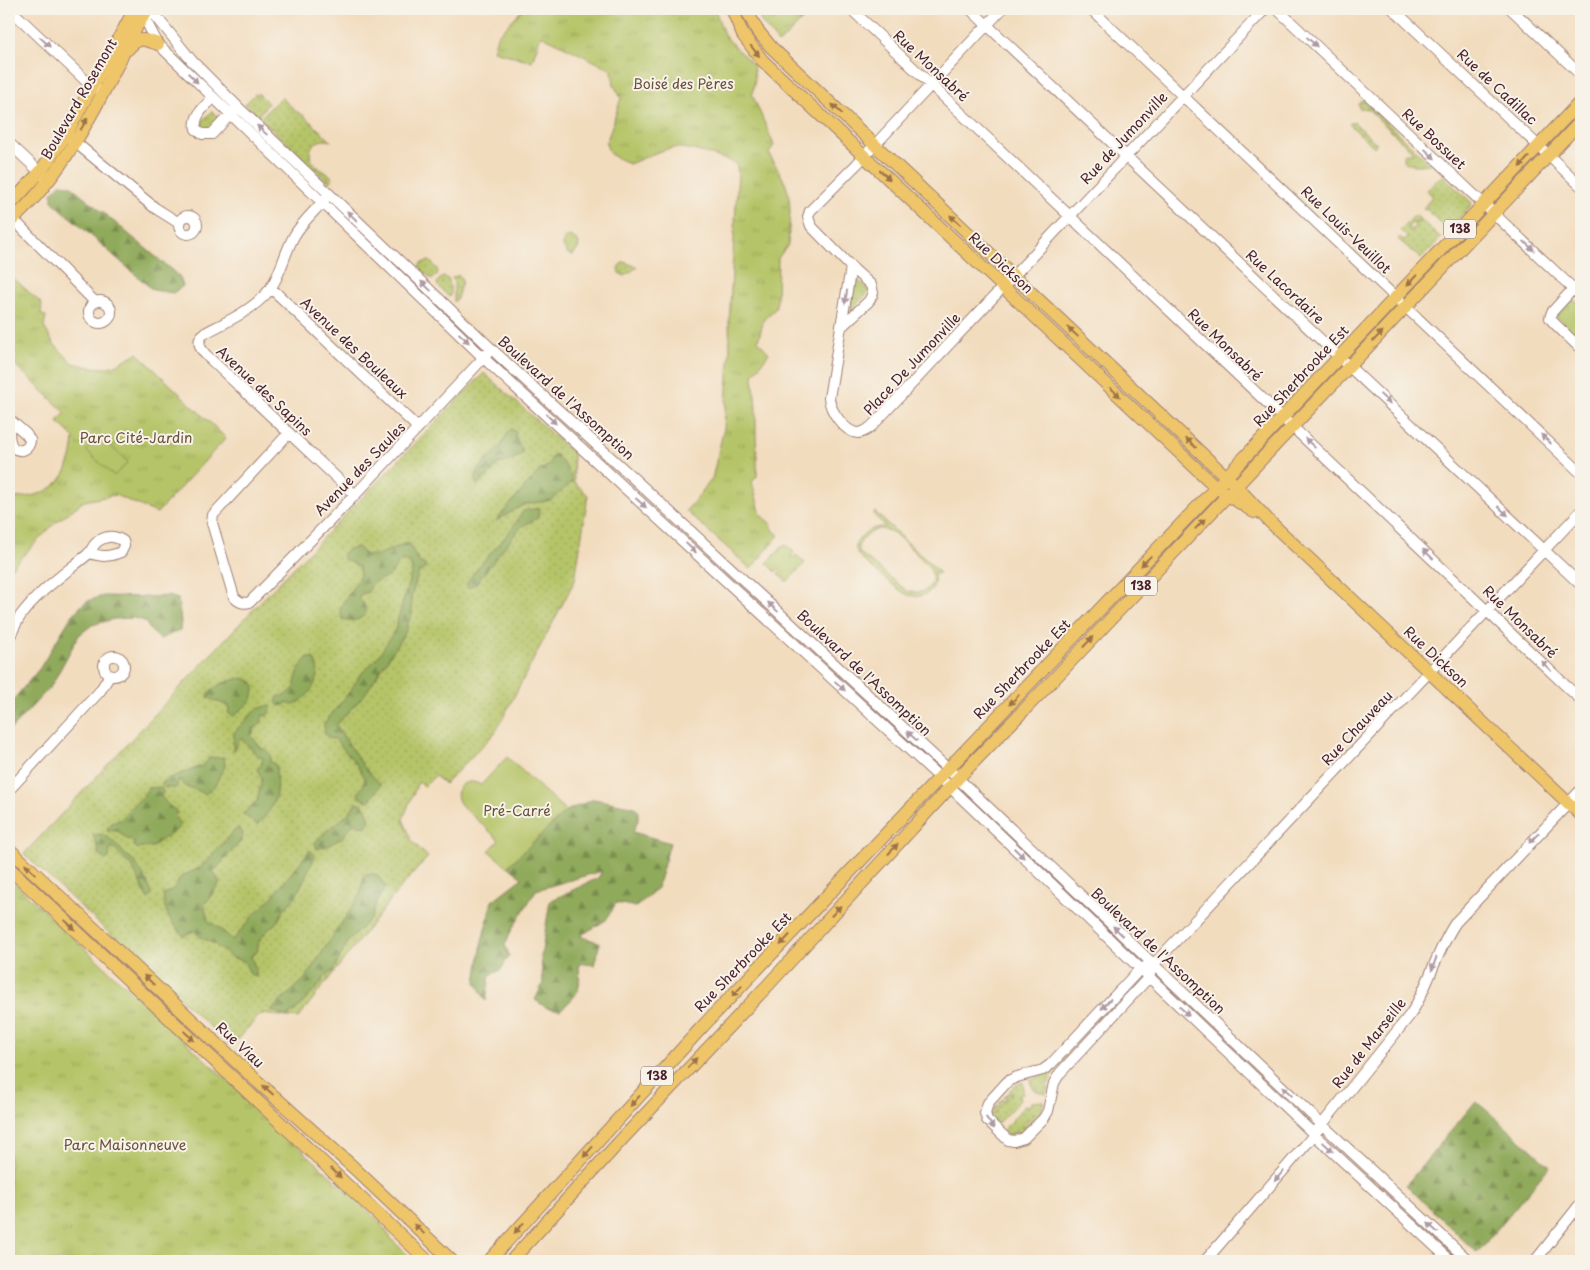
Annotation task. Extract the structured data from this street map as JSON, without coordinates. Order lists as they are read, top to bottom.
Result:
{
  "streets": {
    "main road": [
      "Boulevard Rosemont",
      "138",
      "Rue Dickson",
      "Rue Sherbrooke Est",
      "Rue Viau"
    ],
    "street": [
      "Rue Monsabré",
      "Rue de Cadillac",
      "Rue de Jumonville",
      "Rue Bossuet",
      "Rue Louis-Veuillot",
      "Rue Lacordaire",
      "Avenue des Bouleaux",
      "Place De Jumonville",
      "Avenue des Sapins",
      "Boulevard de l'Assomption",
      "Avenue des Saules",
      "Rue Chauveau",
      "Rue de Marseille"
    ]
  },
  "crossings": [
    ["Rue Monsabré", "Rue de Jumonville"],
    ["Rue Monsabré", "Rue Sherbrooke Est"],
    ["Rue Monsabré", "Rue Chauveau"],
    ["Rue de Cadillac", "Rue Sherbrooke Est"],
    ["Boulevard Rosemont", "Boulevard de l'Assomption"],
    ["Rue de Jumonville", "Rue Louis-Veuillot"],
    ["Rue de Jumonville", "Rue Dickson"],
    ["Rue de Jumonville", "Rue Lacordaire"],
    ["Rue de Jumonville", "Place De Jumonville"],
    ["Rue Bossuet", "Rue Sherbrooke Est"],
    ["Rue Louis-Veuillot", "Rue Sherbrooke Est"],
    ["Rue Dickson", "Place De Jumonville"],
    ["Rue Dickson", "Rue Sherbrooke Est"],
    ["Rue Dickson", "Rue Chauveau"],
    ["Rue Dickson", "Rue de Marseille"],
    ["Rue Lacordaire", "Rue Sherbrooke Est"],
    ["Rue Lacordaire", "Rue Chauveau"],
    ["Avenue des Bouleaux", "Avenue des Sapins"],
    ["Avenue des Bouleaux", "Avenue des Saules"],
    ["Rue Sherbrooke Est", "Boulevard de l'Assomption"],
    ["Avenue des Sapins", "Boulevard de l'Assomption"],
    ["Avenue des Sapins", "Avenue des Saules"],
    ["Boulevard de l'Assomption", "Avenue des Saules"],
    ["Boulevard de l'Assomption", "Rue Chauveau"],
    ["Boulevard de l'Assomption", "Rue de Marseille"]
  ],
  "one_way": [
    "Rue Monsabré",
    "Rue Bossuet",
    "Rue Louis-Veuillot",
    "Rue de Marseille"
  ],
  "parks": [
    "Boisé des Pères",
    "Parc Cité-Jardin",
    "Pré-Carré",
    "Parc Maisonneuve"
  ]
}
